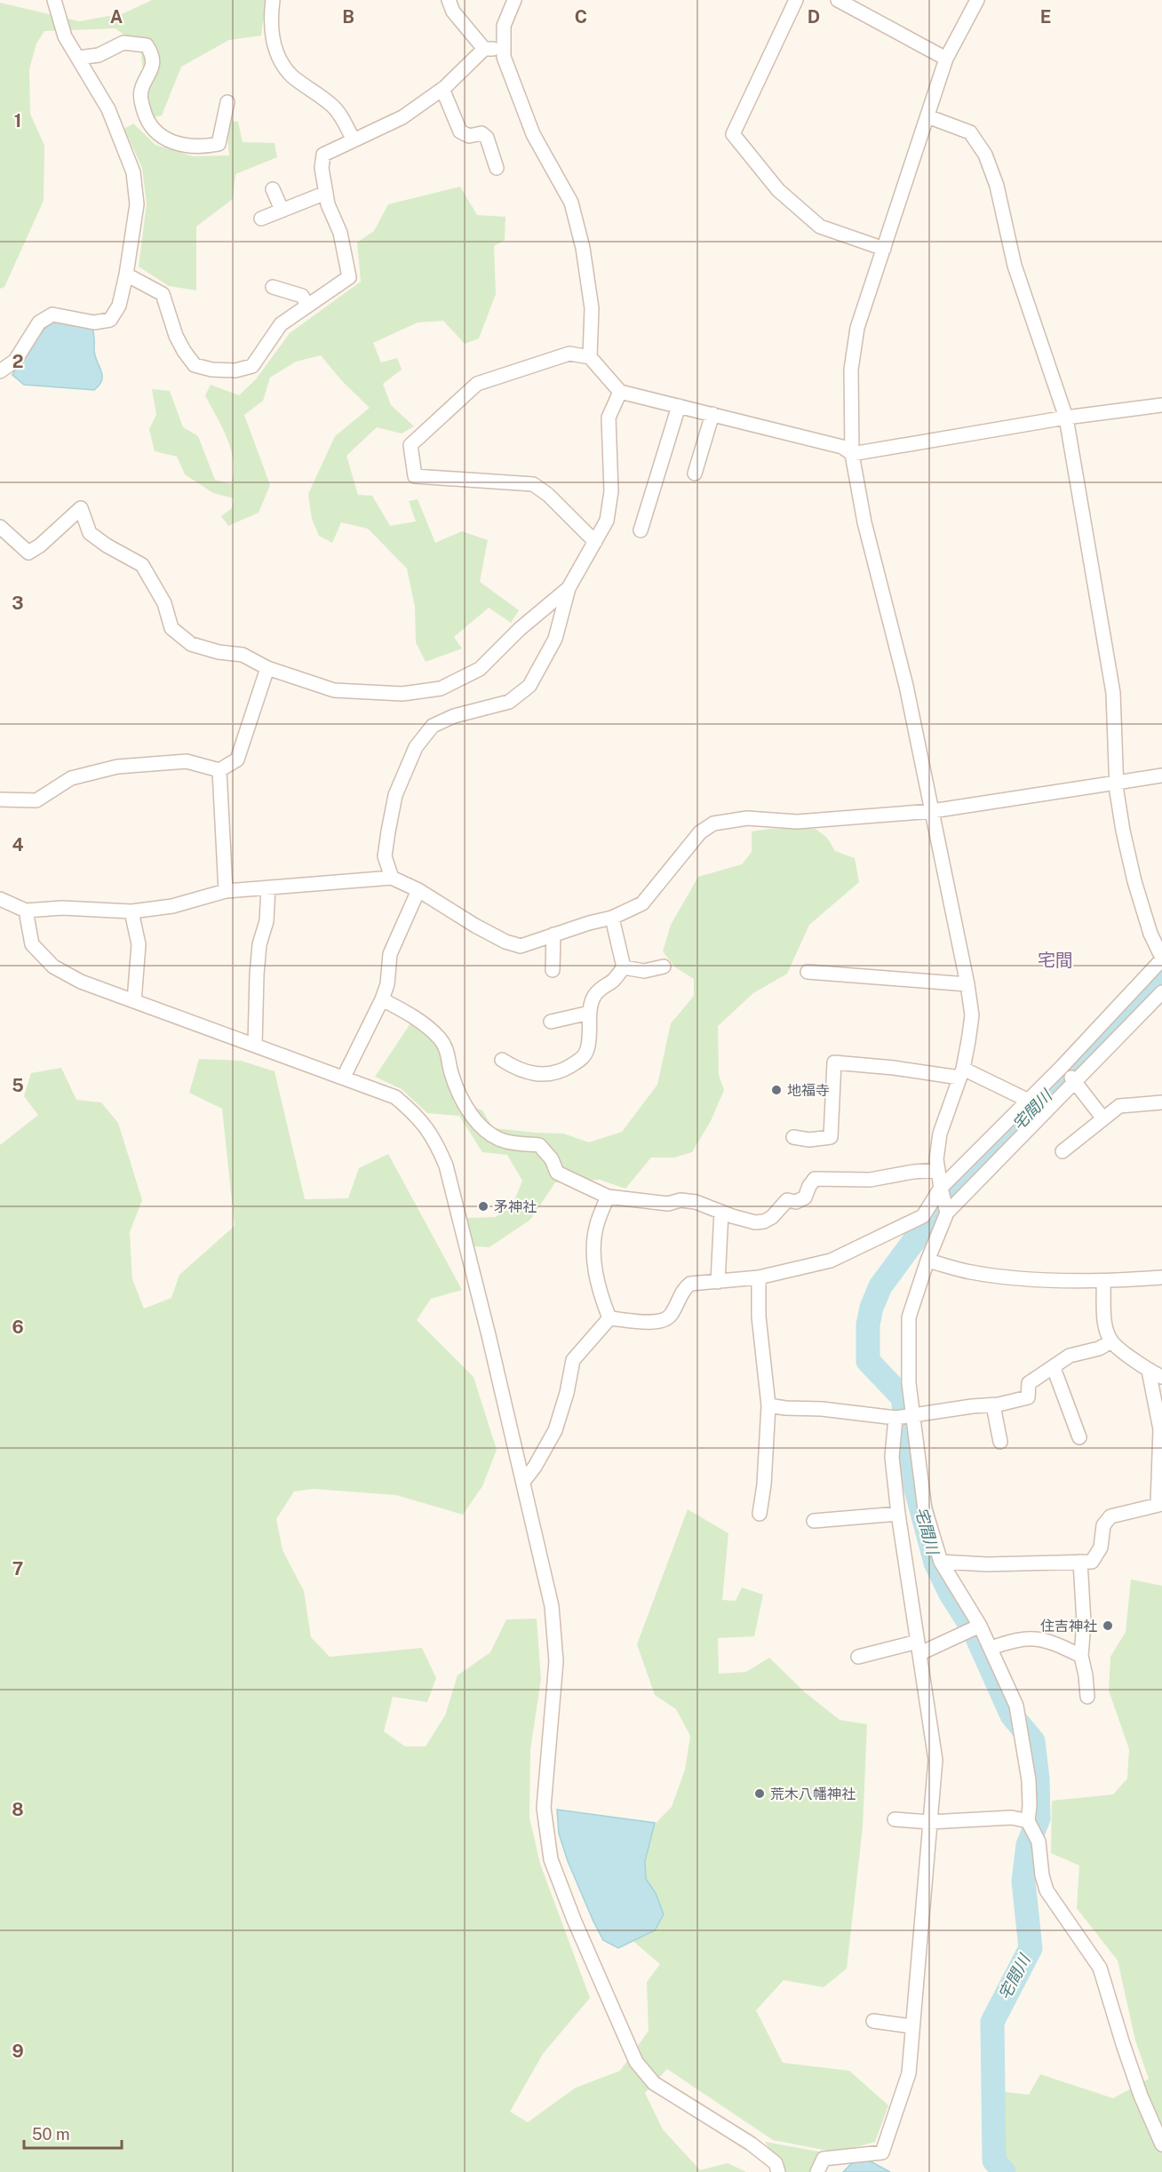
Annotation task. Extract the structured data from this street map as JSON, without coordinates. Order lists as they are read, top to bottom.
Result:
{
  "districts": ["宅間"],
  "water": ["宅間川"],
  "places": [
    "地福寺",
    "矛神社",
    "住吉神社",
    "荒木八幡神社"
  ],
  "scale_bar": "50 m",
  "grid": {
    "columns": [
      "A",
      "B",
      "C",
      "D",
      "E"
    ],
    "rows": [
      "1",
      "2",
      "3",
      "4",
      "5",
      "6",
      "7",
      "8",
      "9"
    ]
  }
}
